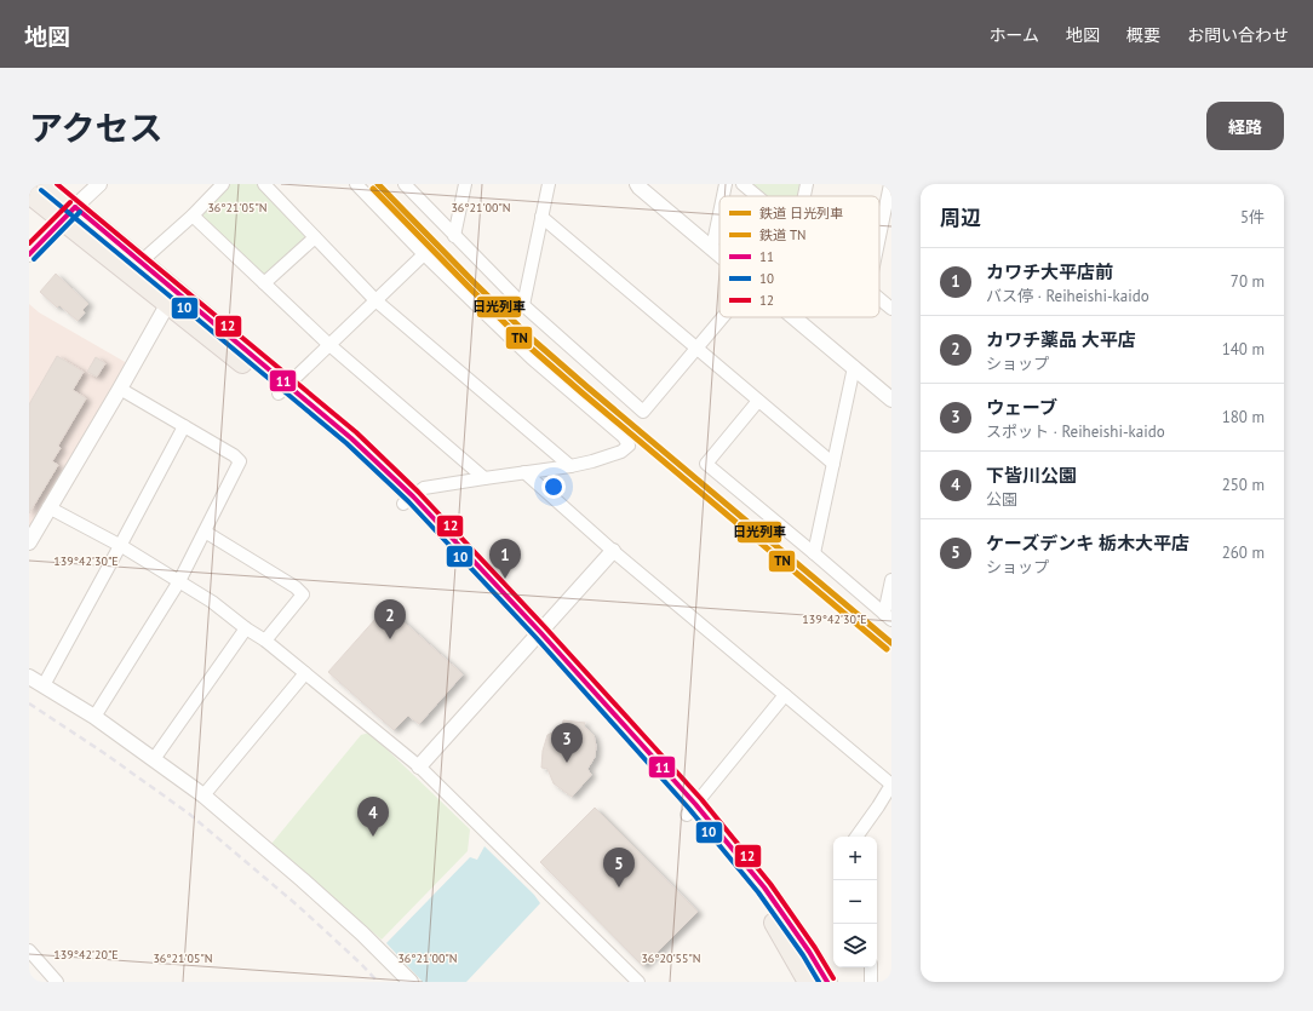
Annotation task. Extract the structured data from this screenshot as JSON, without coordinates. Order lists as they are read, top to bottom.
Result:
{
  "lines": [
    "rail line 日光列車",
    "transit line 12",
    "rail line TN",
    "transit line 10",
    "transit line 11"
  ],
  "legend": [
    "鉄道 日光列車",
    "鉄道 TN",
    "11",
    "10",
    "12"
  ],
  "page": {
    "header": "地図",
    "nav": [
      "ホーム",
      "地図",
      "概要",
      "お問い合わせ"
    ],
    "title": "アクセス",
    "buttons": "経路",
    "heading": ["周辺", "5件"],
    "list": [
      {
        "mark": "1",
        "name": "カワチ大平店前",
        "note": "バス停 · Reiheishi-kaido",
        "value": "70 m"
      },
      {
        "mark": "2",
        "name": "カワチ薬品 大平店",
        "note": "ショップ",
        "value": "140 m"
      },
      {
        "mark": "3",
        "name": "ウェーブ",
        "note": "スポット · Reiheishi-kaido",
        "value": "180 m"
      },
      {
        "mark": "4",
        "name": "下皆川公園",
        "note": "公園",
        "value": "250 m"
      },
      {
        "mark": "5",
        "name": "ケーズデンキ 栃木大平店",
        "note": "ショップ",
        "value": "260 m"
      }
    ],
    "pins": [
      "1",
      "2",
      "3",
      "4",
      "5"
    ],
    "map_buttons": ["+", "−"]
  },
  "coordinates": [
    "36°21'05\"N",
    "36°21'00\"N",
    "139°42'30\"E",
    "139°42'20\"E",
    "36°20'55\"N"
  ]
}
